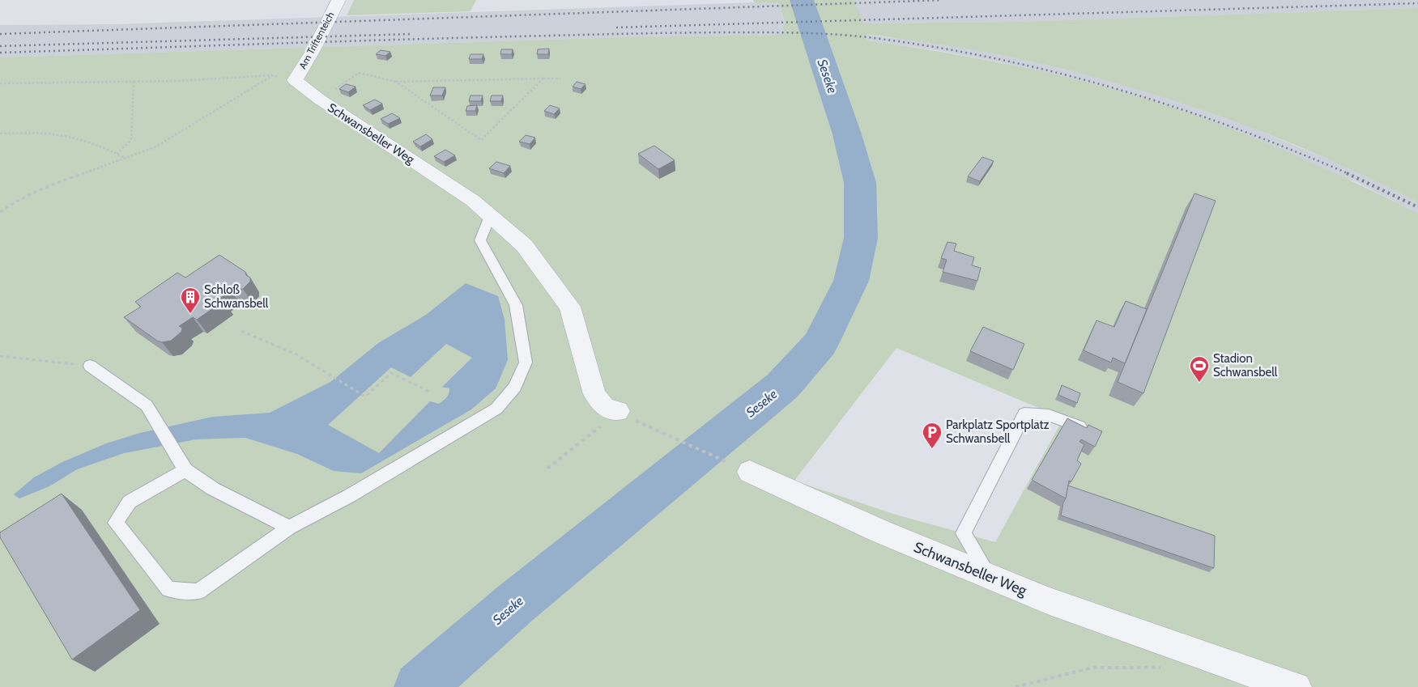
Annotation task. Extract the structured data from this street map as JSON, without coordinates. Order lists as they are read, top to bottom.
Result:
{
  "streets": {
    "street": ["Am Triftenteich", "Schwansbeller Weg"]
  },
  "crossings": [
    ["Am Triftenteich", "Schwansbeller Weg"]
  ],
  "water": ["Seseke"],
  "places": {
    "building": ["Schloß Schwansbell"],
    "sports": ["Stadion Schwansbell"],
    "parking": ["Parkplatz Sportplatz Schwansbell"]
  }
}
